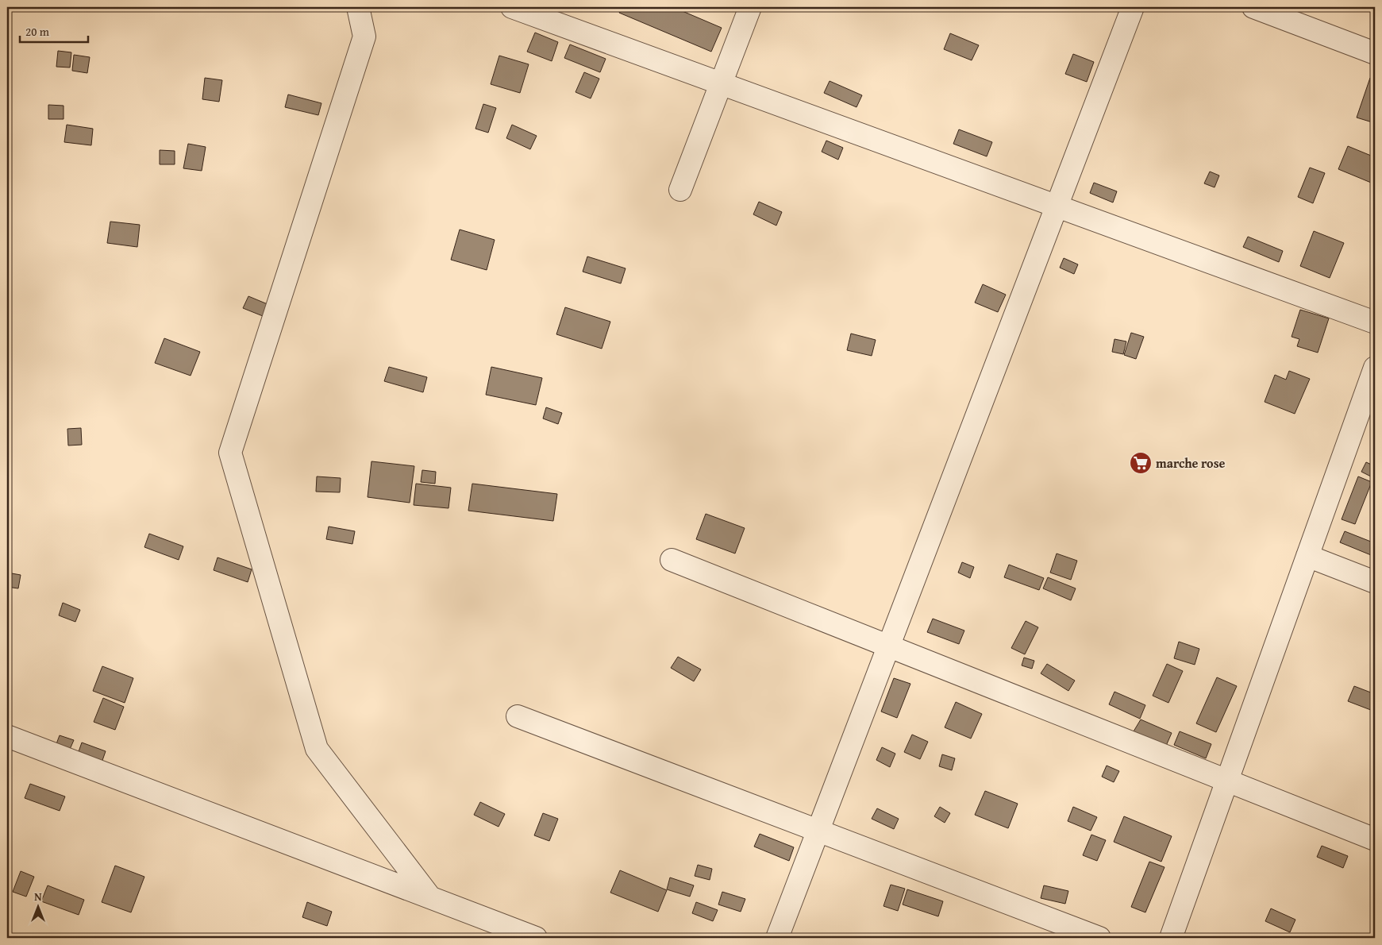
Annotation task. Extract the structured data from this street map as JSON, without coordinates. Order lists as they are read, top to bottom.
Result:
{
  "places": {
    "supermarket": ["marche rose"]
  },
  "scale_bar": "20 m",
  "north": "top"
}
